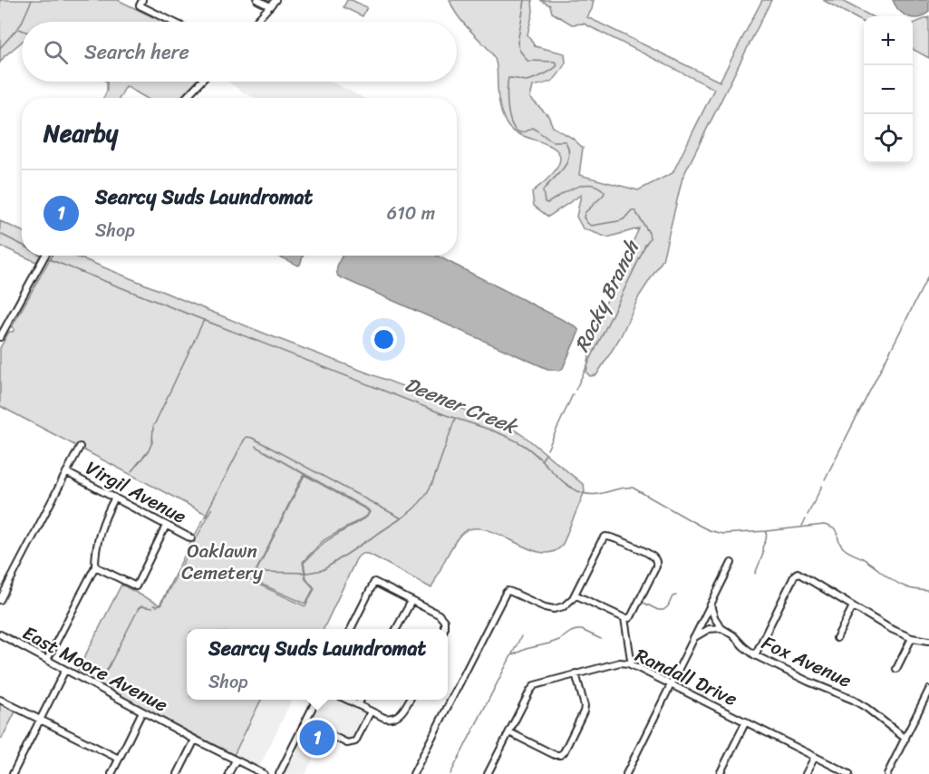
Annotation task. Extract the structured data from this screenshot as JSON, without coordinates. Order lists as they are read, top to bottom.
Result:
{
  "streets": {
    "street": [
      "Virgil Avenue",
      "Fox Avenue",
      "East Moore Avenue",
      "Randall Drive"
    ]
  },
  "water": ["Rocky Branch", "Deener Creek"],
  "parks": ["Oaklawn Cemetery"],
  "page": {
    "map_buttons": ["+", "−"],
    "search": "Search here",
    "heading": "Nearby",
    "list": [
      {
        "mark": "1",
        "name": "Searcy Suds Laundromat",
        "note": "Shop",
        "value": "610 m"
      }
    ],
    "popup": ["Searcy Suds Laundromat", "Shop"],
    "pins": "1"
  }
}
